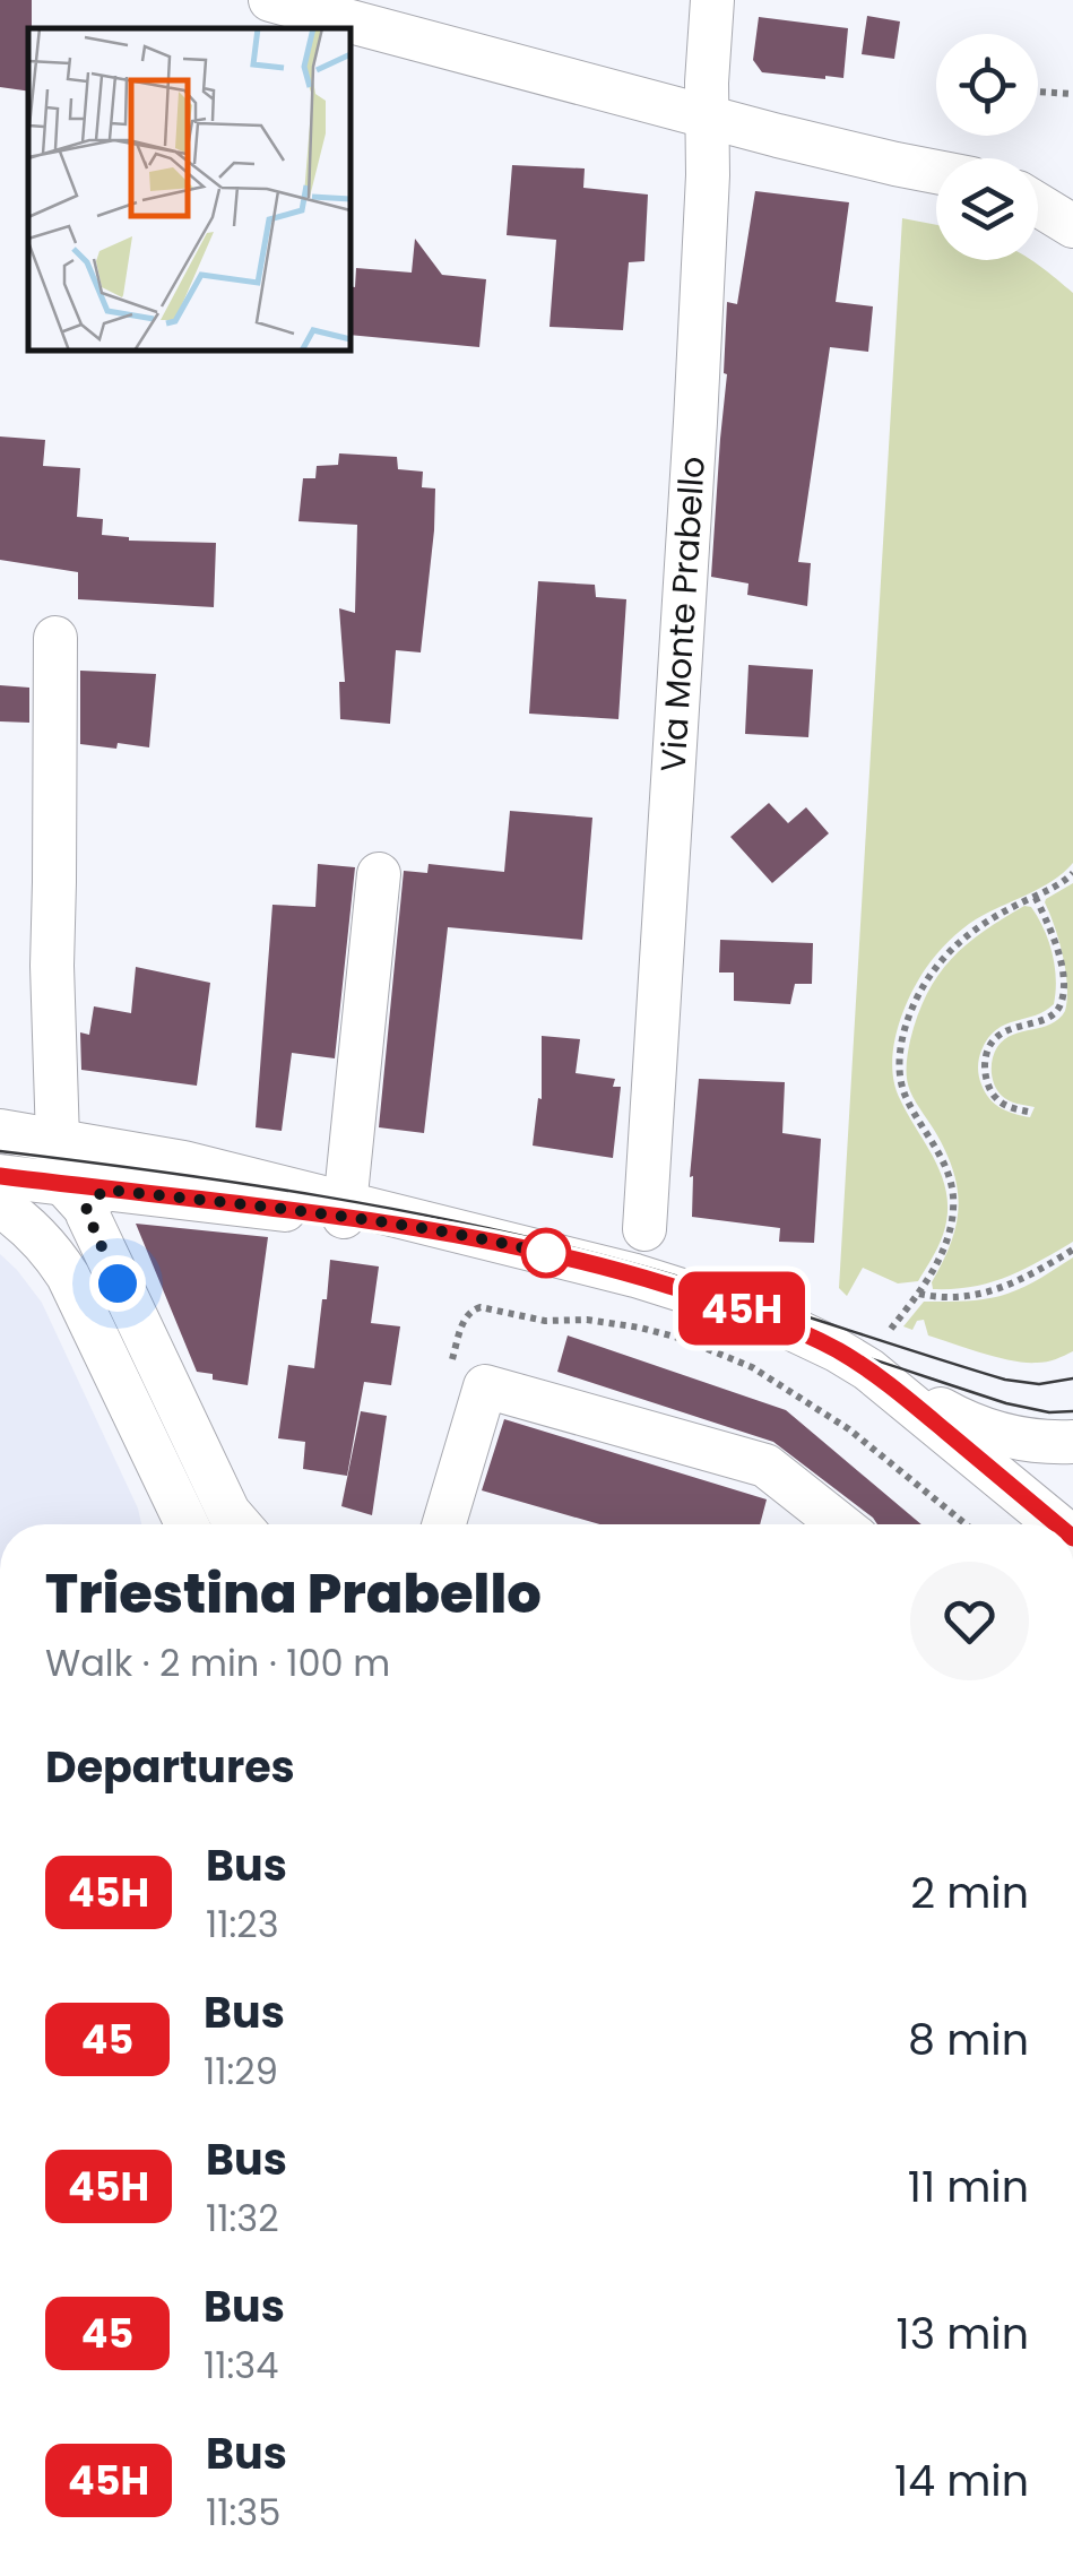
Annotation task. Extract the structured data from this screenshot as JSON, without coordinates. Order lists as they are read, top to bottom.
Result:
{
  "streets": {
    "street": ["Via Monte Prabello"]
  },
  "lines": ["bus line 45H"],
  "page": {
    "on_map": "45H",
    "heading": [
      ["Triestina Prabello", "Walk · 2 min · 100 m"],
      "Departures"
    ],
    "list": [
      {
        "mark": "45H",
        "name": "Bus",
        "note": "11:23",
        "value": "2 min"
      },
      {
        "mark": "45",
        "name": "Bus",
        "note": "11:29",
        "value": "8 min"
      },
      {
        "mark": "45H",
        "name": "Bus",
        "note": "11:32",
        "value": "11 min"
      },
      {
        "mark": "45",
        "name": "Bus",
        "note": "11:34",
        "value": "13 min"
      },
      {
        "mark": "45H",
        "name": "Bus",
        "note": "11:35",
        "value": "14 min"
      }
    ]
  }
}
